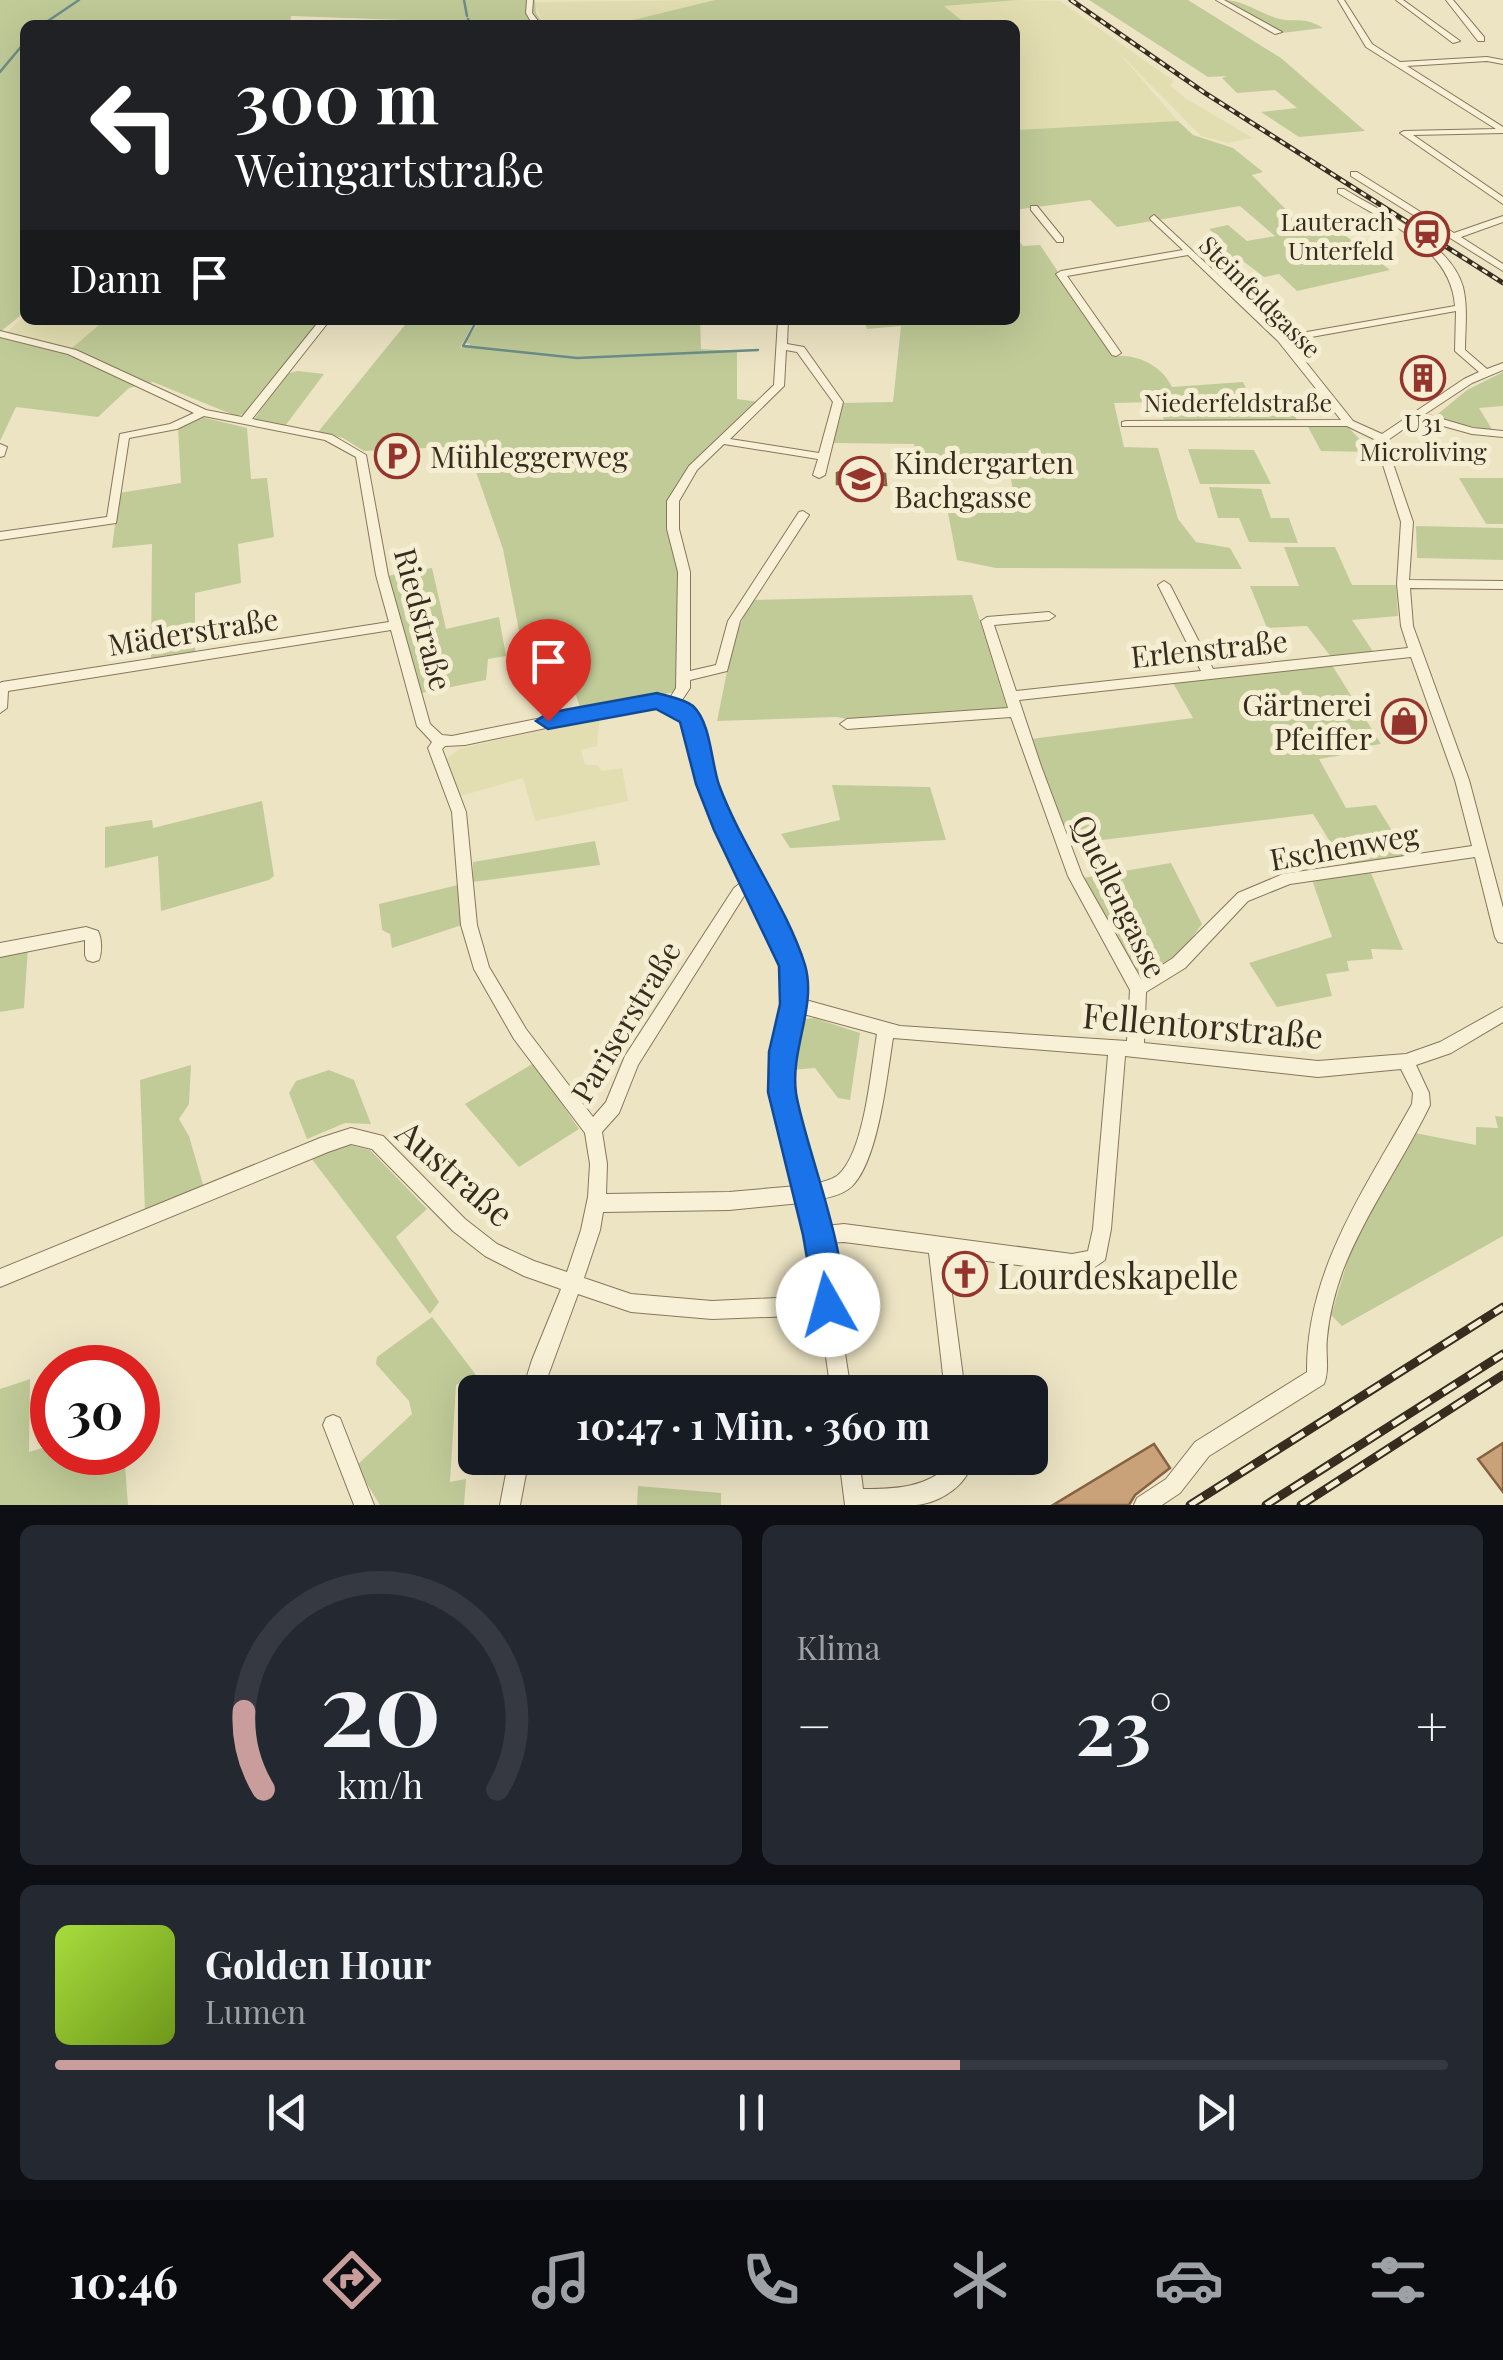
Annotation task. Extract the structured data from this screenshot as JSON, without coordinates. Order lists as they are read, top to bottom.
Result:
{
  "streets": {
    "street": [
      "Steinfeldgasse",
      "Niederfeldstraße",
      "Riedstraße",
      "Mäderstraße",
      "Erlenstraße",
      "Eschenweg",
      "Quellengasse",
      "Pariserstraße",
      "Fellentorstraße",
      "Austraße"
    ]
  },
  "crossings": [
    ["Steinfeldgasse", "Niederfeldstraße"],
    ["Riedstraße", "Mäderstraße"],
    ["Riedstraße", "Pariserstraße"],
    ["Erlenstraße", "Quellengasse"],
    ["Eschenweg", "Quellengasse"],
    ["Quellengasse", "Fellentorstraße"],
    ["Pariserstraße", "Austraße"]
  ],
  "places": {
    "station": ["Lauterach Unterfeld"],
    "building": ["U31 Microliving"],
    "parking": ["Mühleggerweg"],
    "school or university": ["Kindergarten Bachgasse"],
    "shop": ["Gärtnerei Pfeiffer"],
    "church": ["Lourdeskapelle"]
  },
  "page": {
    "turn": ["300 m", "Weingartstraße"],
    "then": "Dann",
    "limit": "30",
    "trip": "10:47 · 1 Min. · 360 m",
    "tile": "Klima",
    "heat": ["−", "23°", "+"],
    "song": ["Golden Hour", "Lumen"],
    "tabs": "10:46",
    "gauge": ["20", "km/h"]
  }
}
